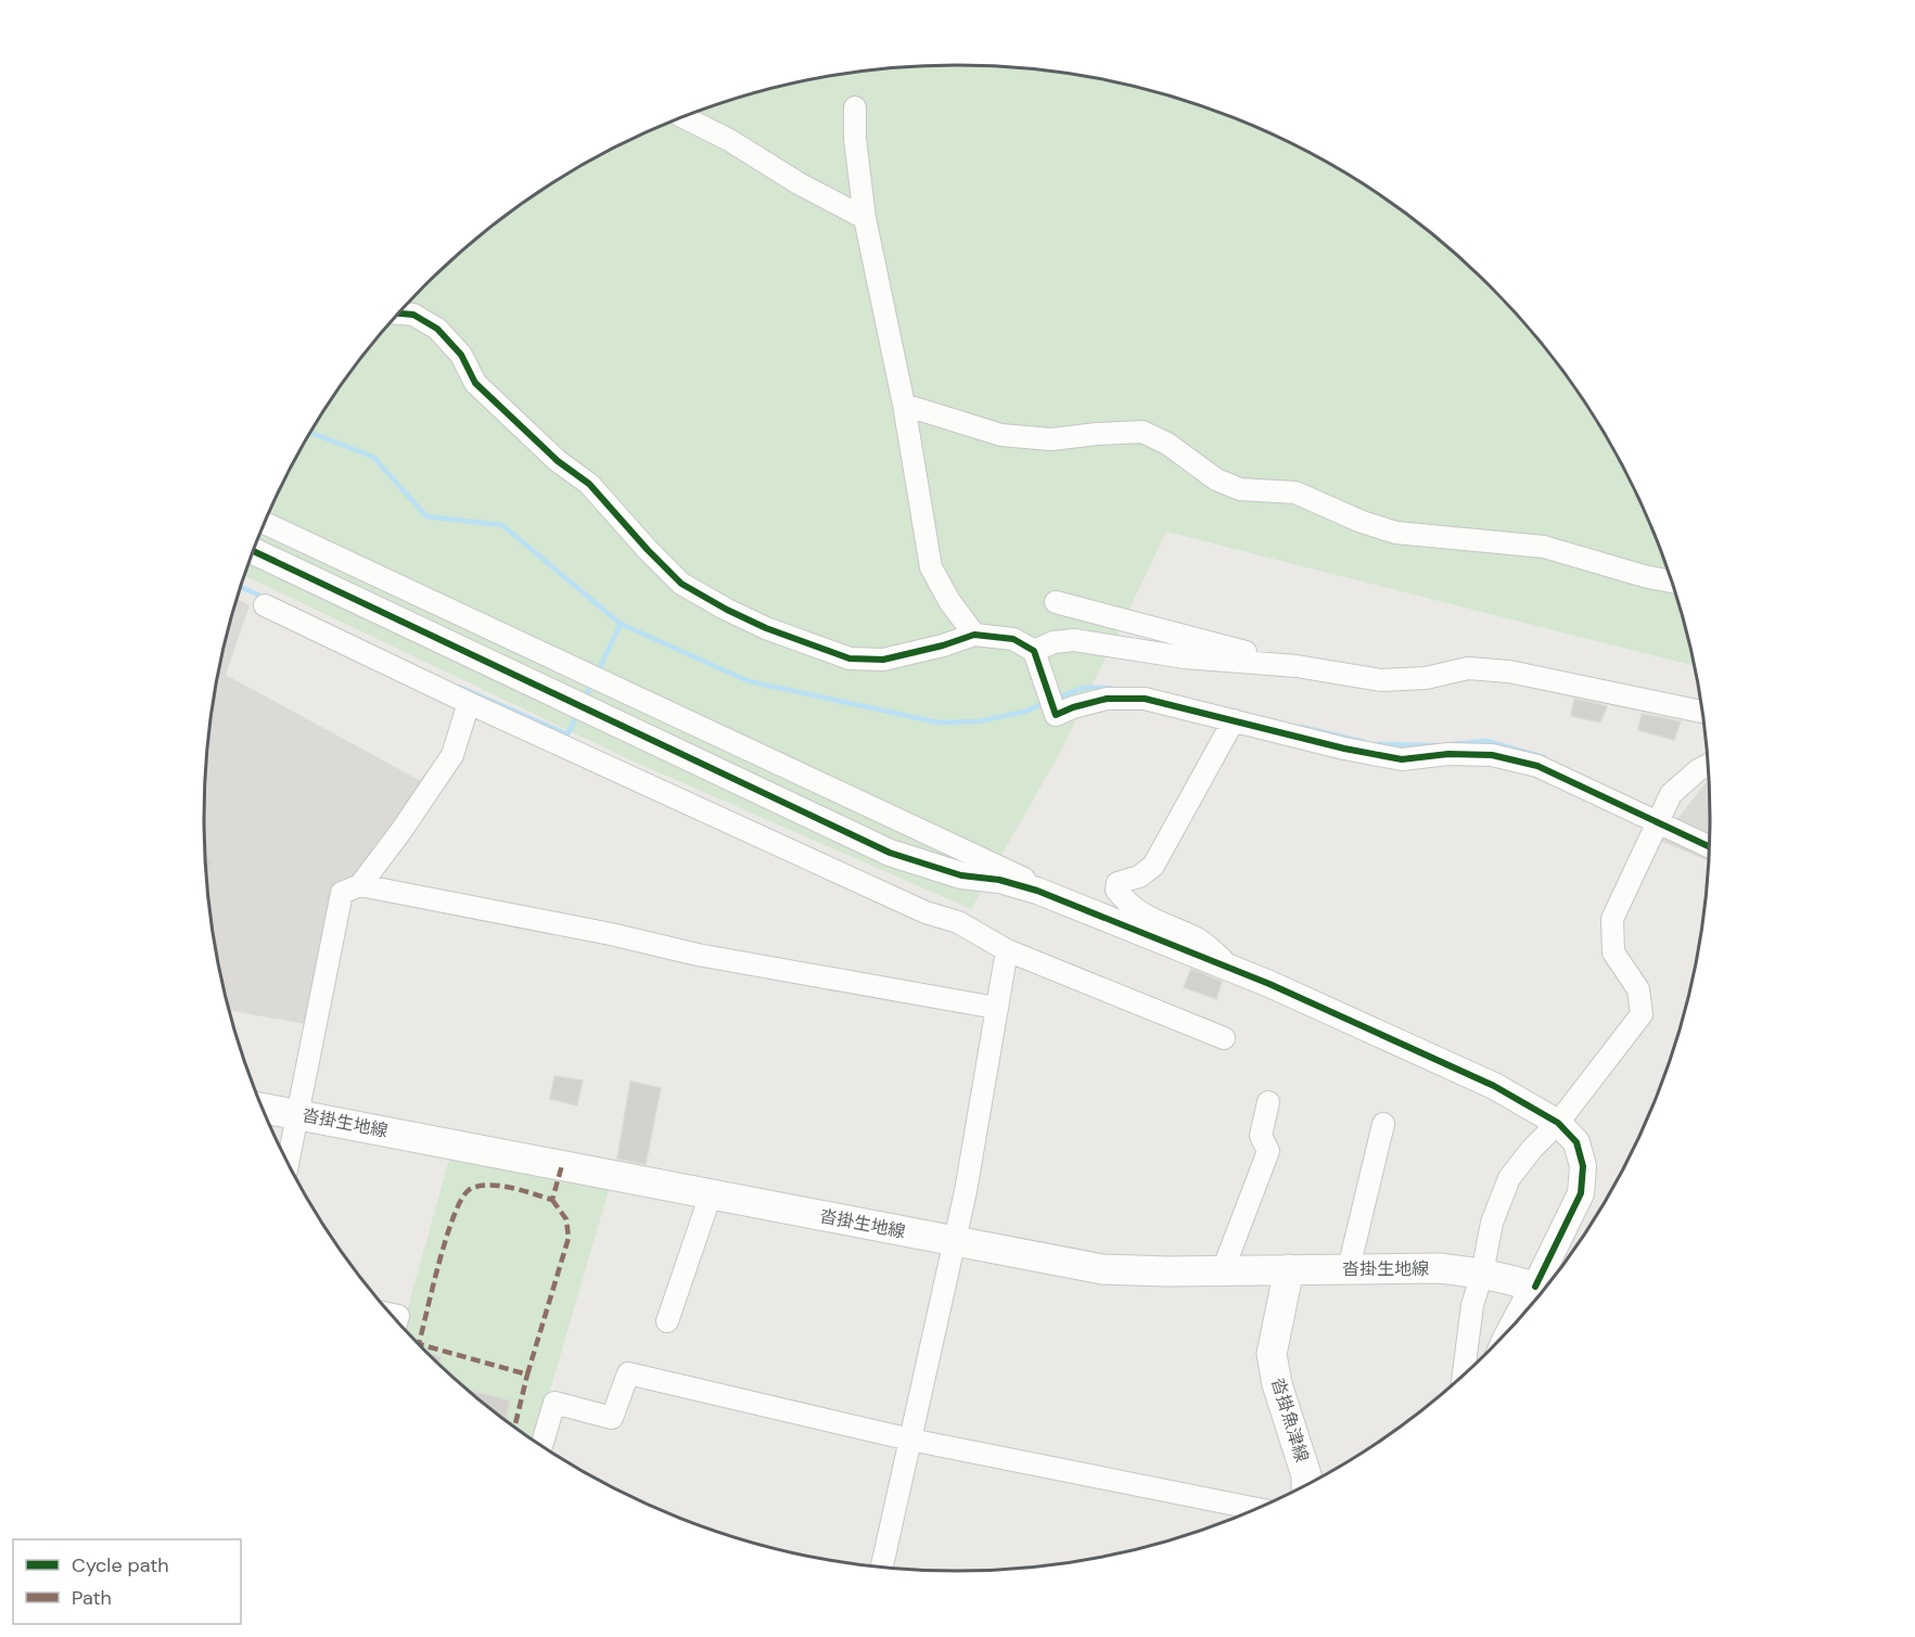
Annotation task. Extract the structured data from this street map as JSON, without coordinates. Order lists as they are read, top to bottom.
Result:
{
  "streets": {
    "main road": ["沓掛生地線", "沓掛魚津線"]
  },
  "crossings": [
    ["沓掛生地線", "沓掛魚津線"]
  ],
  "legend": ["Cycle path", "Path"]
}
